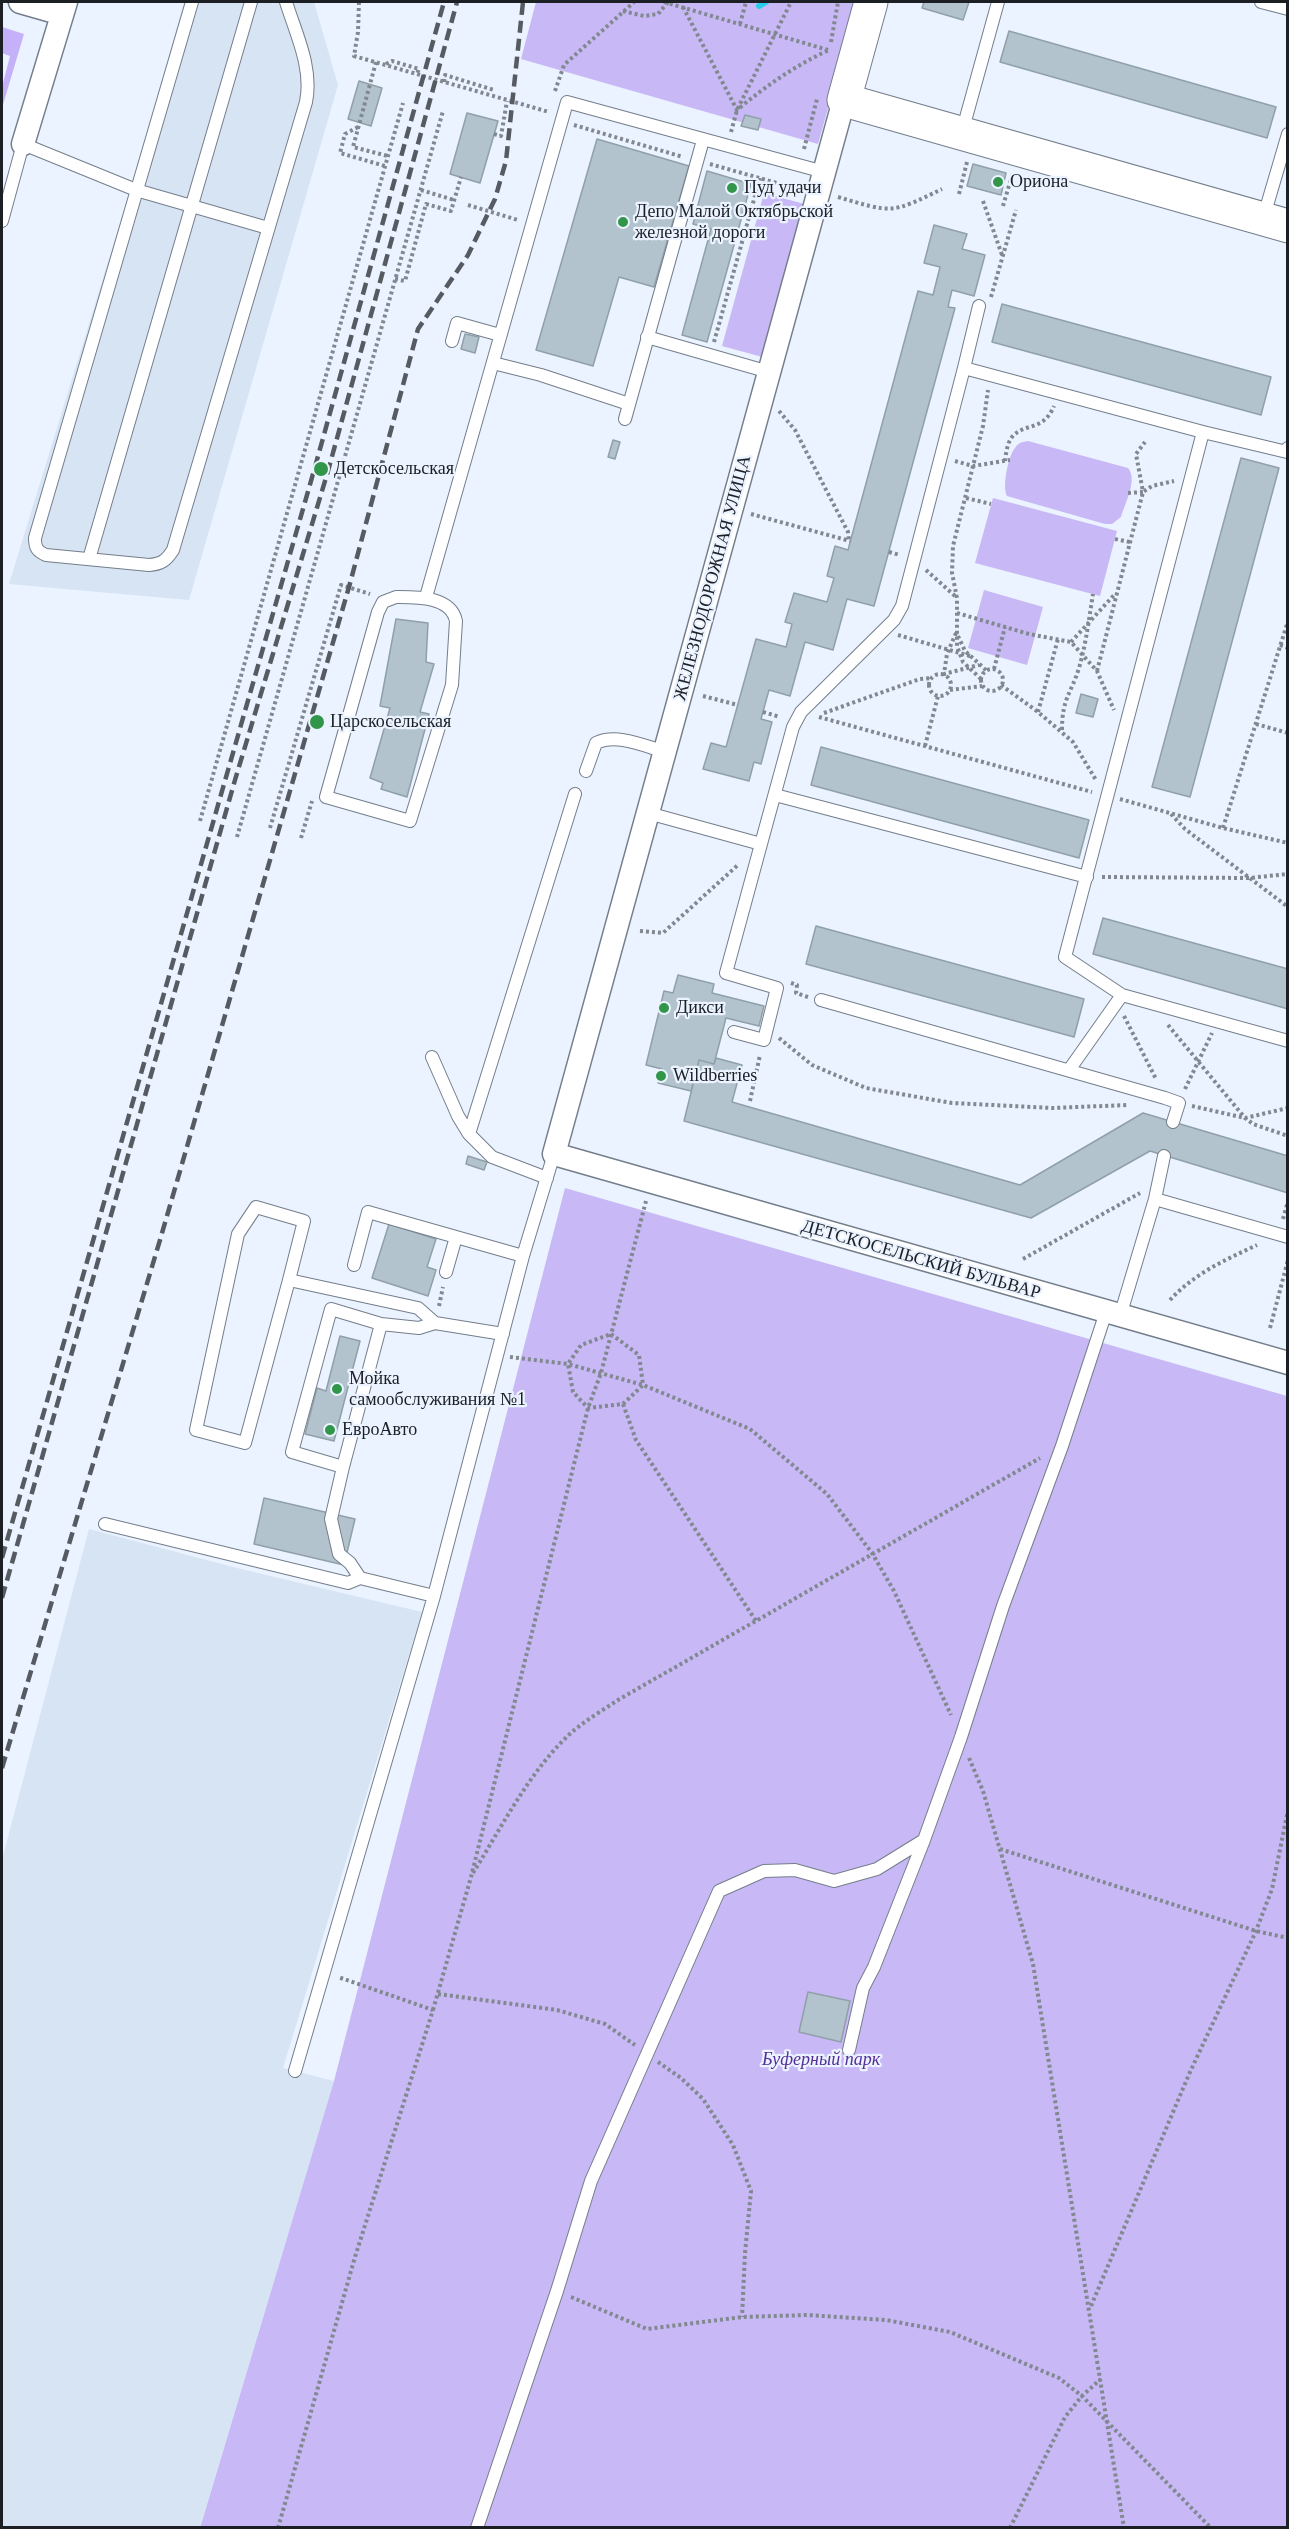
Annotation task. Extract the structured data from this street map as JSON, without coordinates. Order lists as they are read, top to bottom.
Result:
{
  "streets": {
    "street": ["ЖЕЛЕЗНОДОРОЖНАЯ УЛИЦА", "ДЕТСКОСЕЛЬСКИЙ БУЛЬВАР"]
  },
  "crossings": [
    ["ЖЕЛЕЗНОДОРОЖНАЯ УЛИЦА", "ДЕТСКОСЕЛЬСКИЙ БУЛЬВАР"]
  ],
  "parks": ["Буферный парк"],
  "places": [
    "Ориона",
    "Пуд удачи",
    "Депо Малой Октябрьской железной дороги",
    "Детскосельская",
    "Царскосельская",
    "Дикси",
    "Wildberries",
    "Мойка самообслуживания №1",
    "ЕвроАвто"
  ]
}
